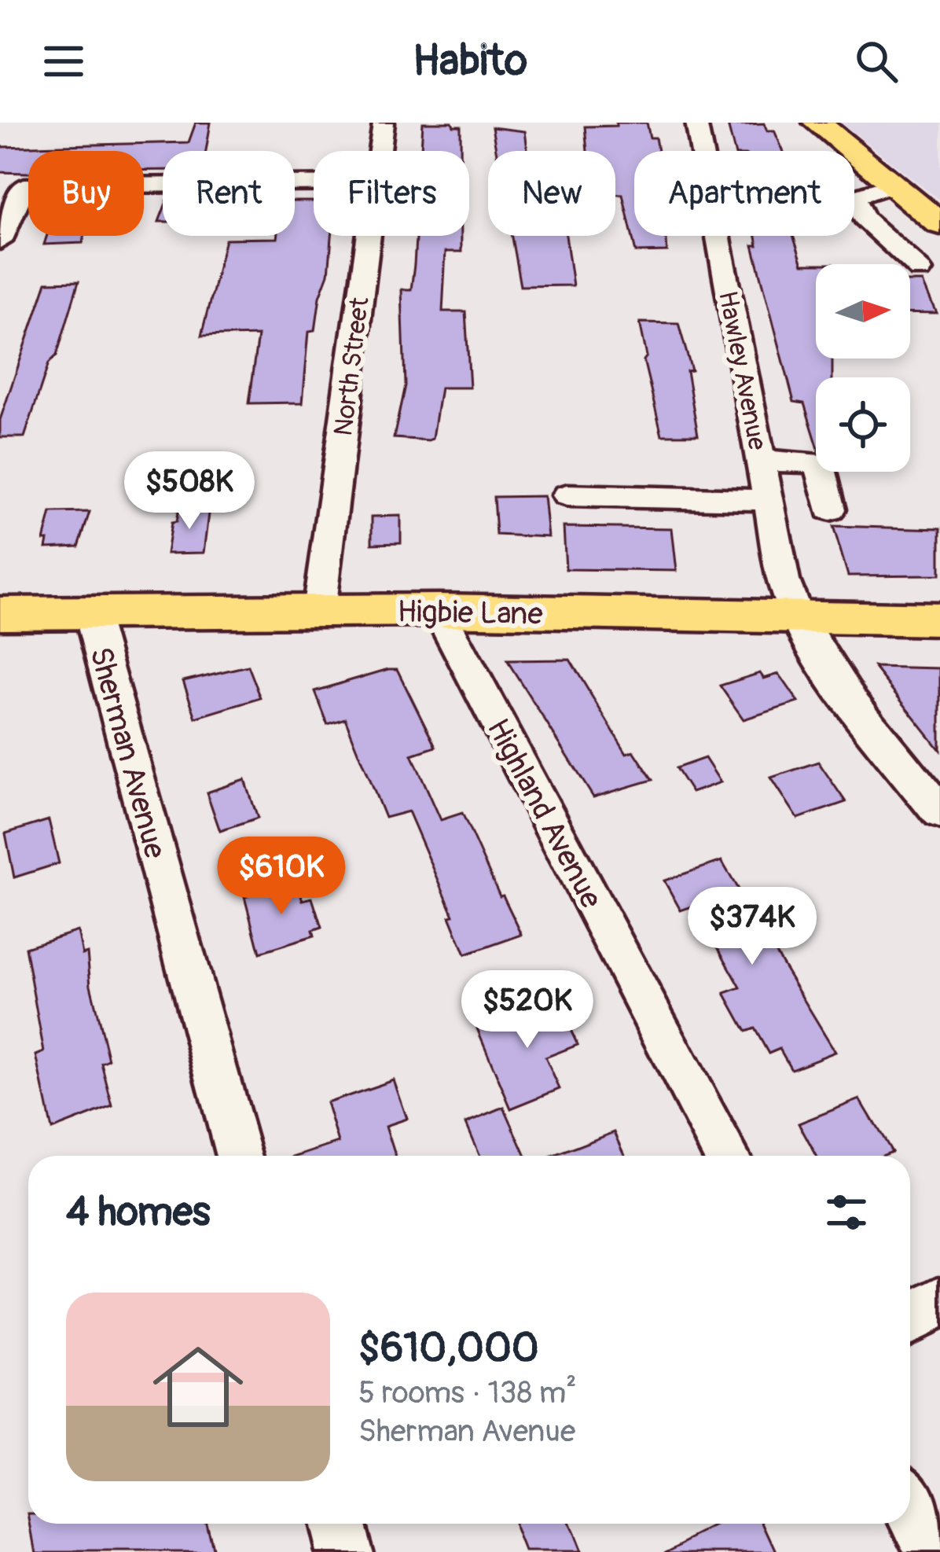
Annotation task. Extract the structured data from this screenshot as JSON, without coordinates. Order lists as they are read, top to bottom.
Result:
{
  "streets": {
    "main road": ["Higbie Lane"],
    "street": [
      "North Street",
      "Hawley Avenue",
      "Sherman Avenue",
      "Highland Avenue"
    ]
  },
  "crossings": [
    ["North Street", "Higbie Lane"],
    ["Hawley Avenue", "Higbie Lane"],
    ["Higbie Lane", "Sherman Avenue"],
    ["Higbie Lane", "Highland Avenue"]
  ],
  "north": "right",
  "page": {
    "header": "Habito",
    "chip": [
      "Buy",
      "Rent",
      "Filters",
      "New",
      "Apartment"
    ],
    "price": [
      "$508K",
      "$610K",
      "$374K",
      "$520K"
    ],
    "heading": "4 homes",
    "list": [
      {
        "name": "$610,000",
        "note": "5 rooms · 138 m² · Sherman Avenue"
      }
    ]
  }
}
